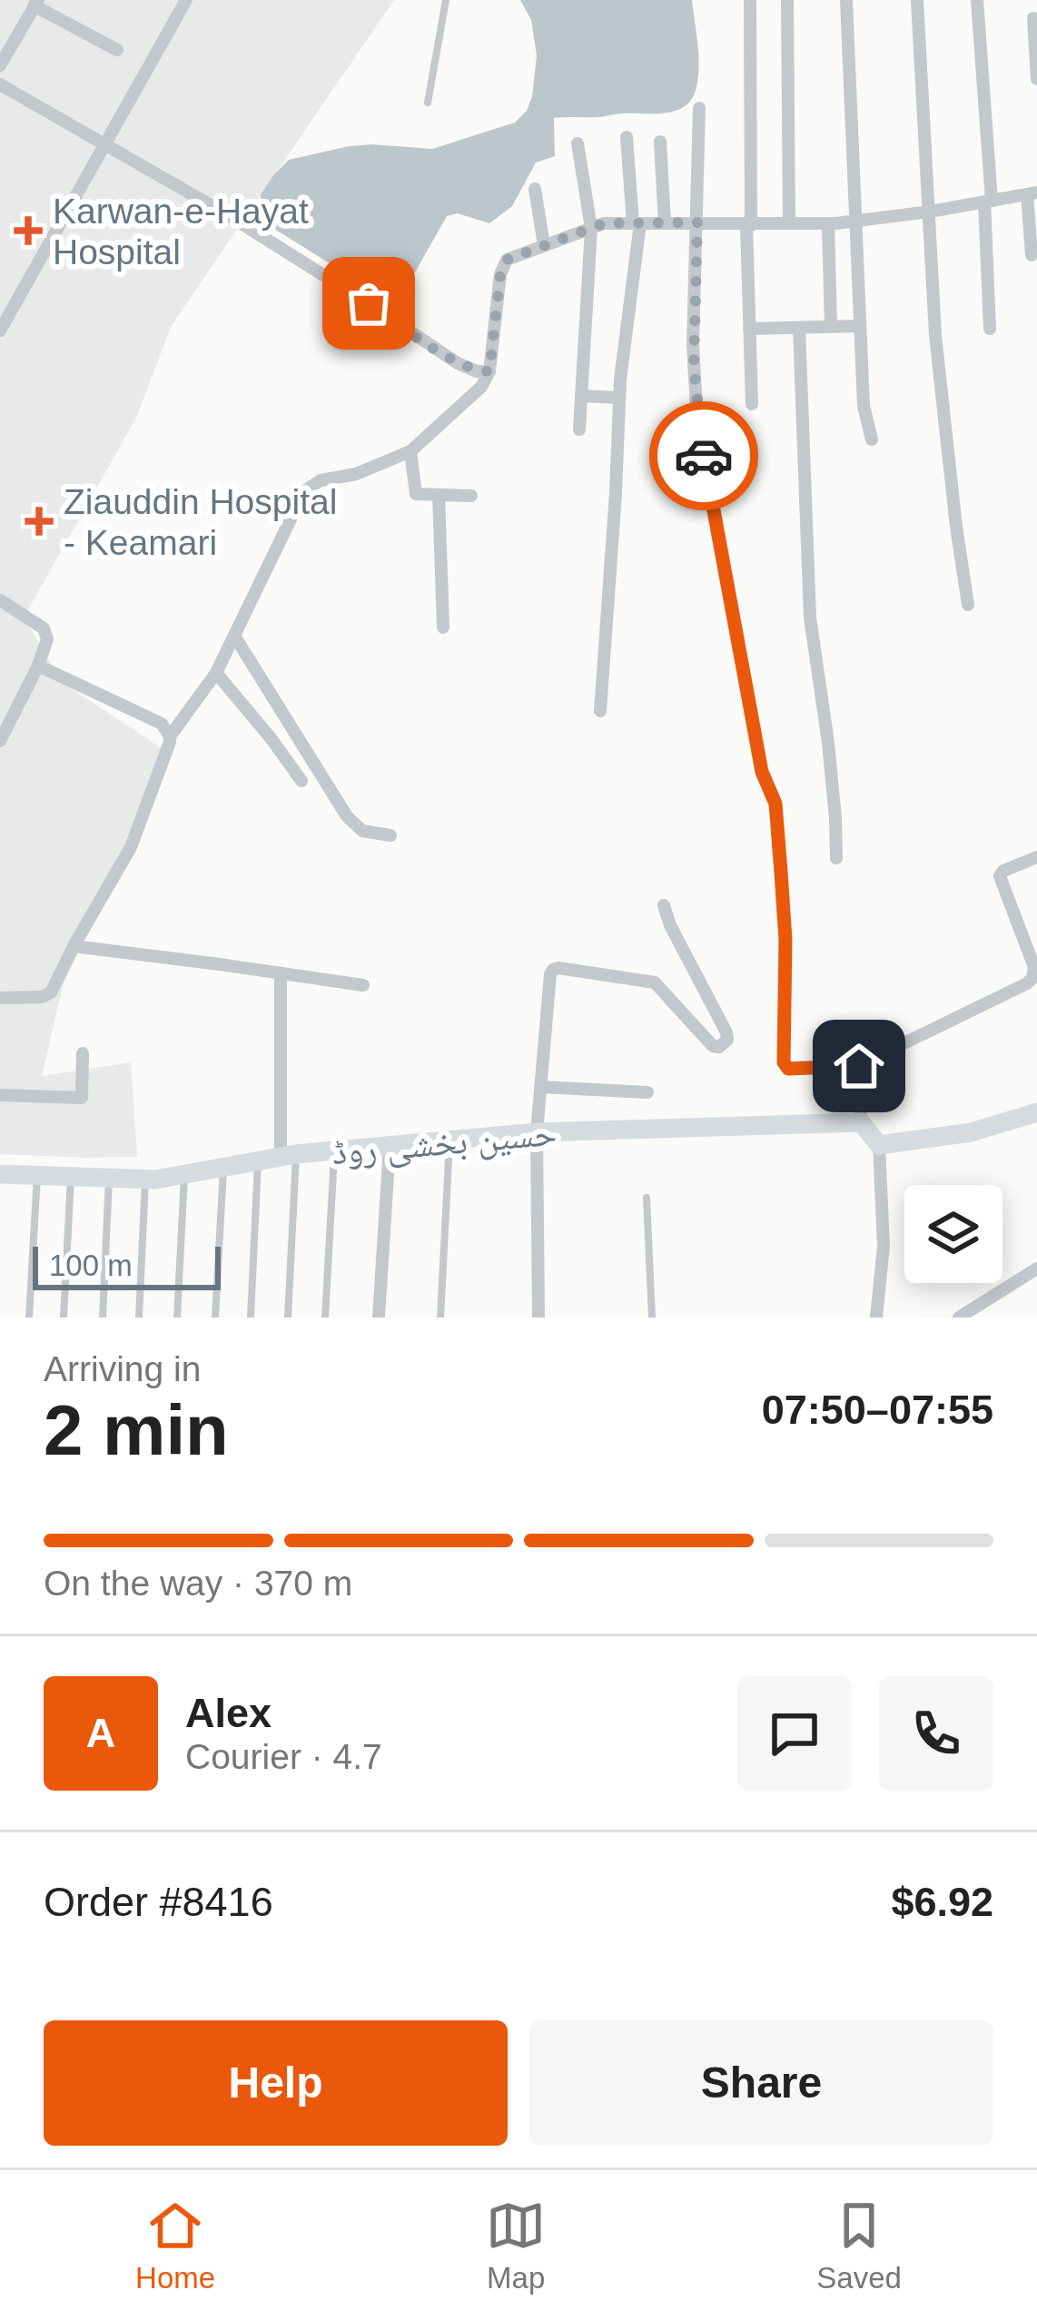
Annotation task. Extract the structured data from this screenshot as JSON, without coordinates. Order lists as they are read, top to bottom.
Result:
{
  "streets": {
    "street": ["حسین بخشی روڈ"]
  },
  "places": {
    "health": ["Karwan-e-Hayat Hospital", "Ziauddin Hospital - Keamari"]
  },
  "scale_bar": "100 m",
  "page": {
    "scale": "100 m",
    "heading": ["2 min", "Arriving in", "07:50–07:55"],
    "panel": [
      "Alex",
      "Courier · 4.7",
      "Order #8416",
      "$6.92"
    ],
    "bar": "On the way · 370 m",
    "round": "A",
    "buttons": ["Help", "Share"],
    "tabs": ["Home", "Map", "Saved"]
  }
}
